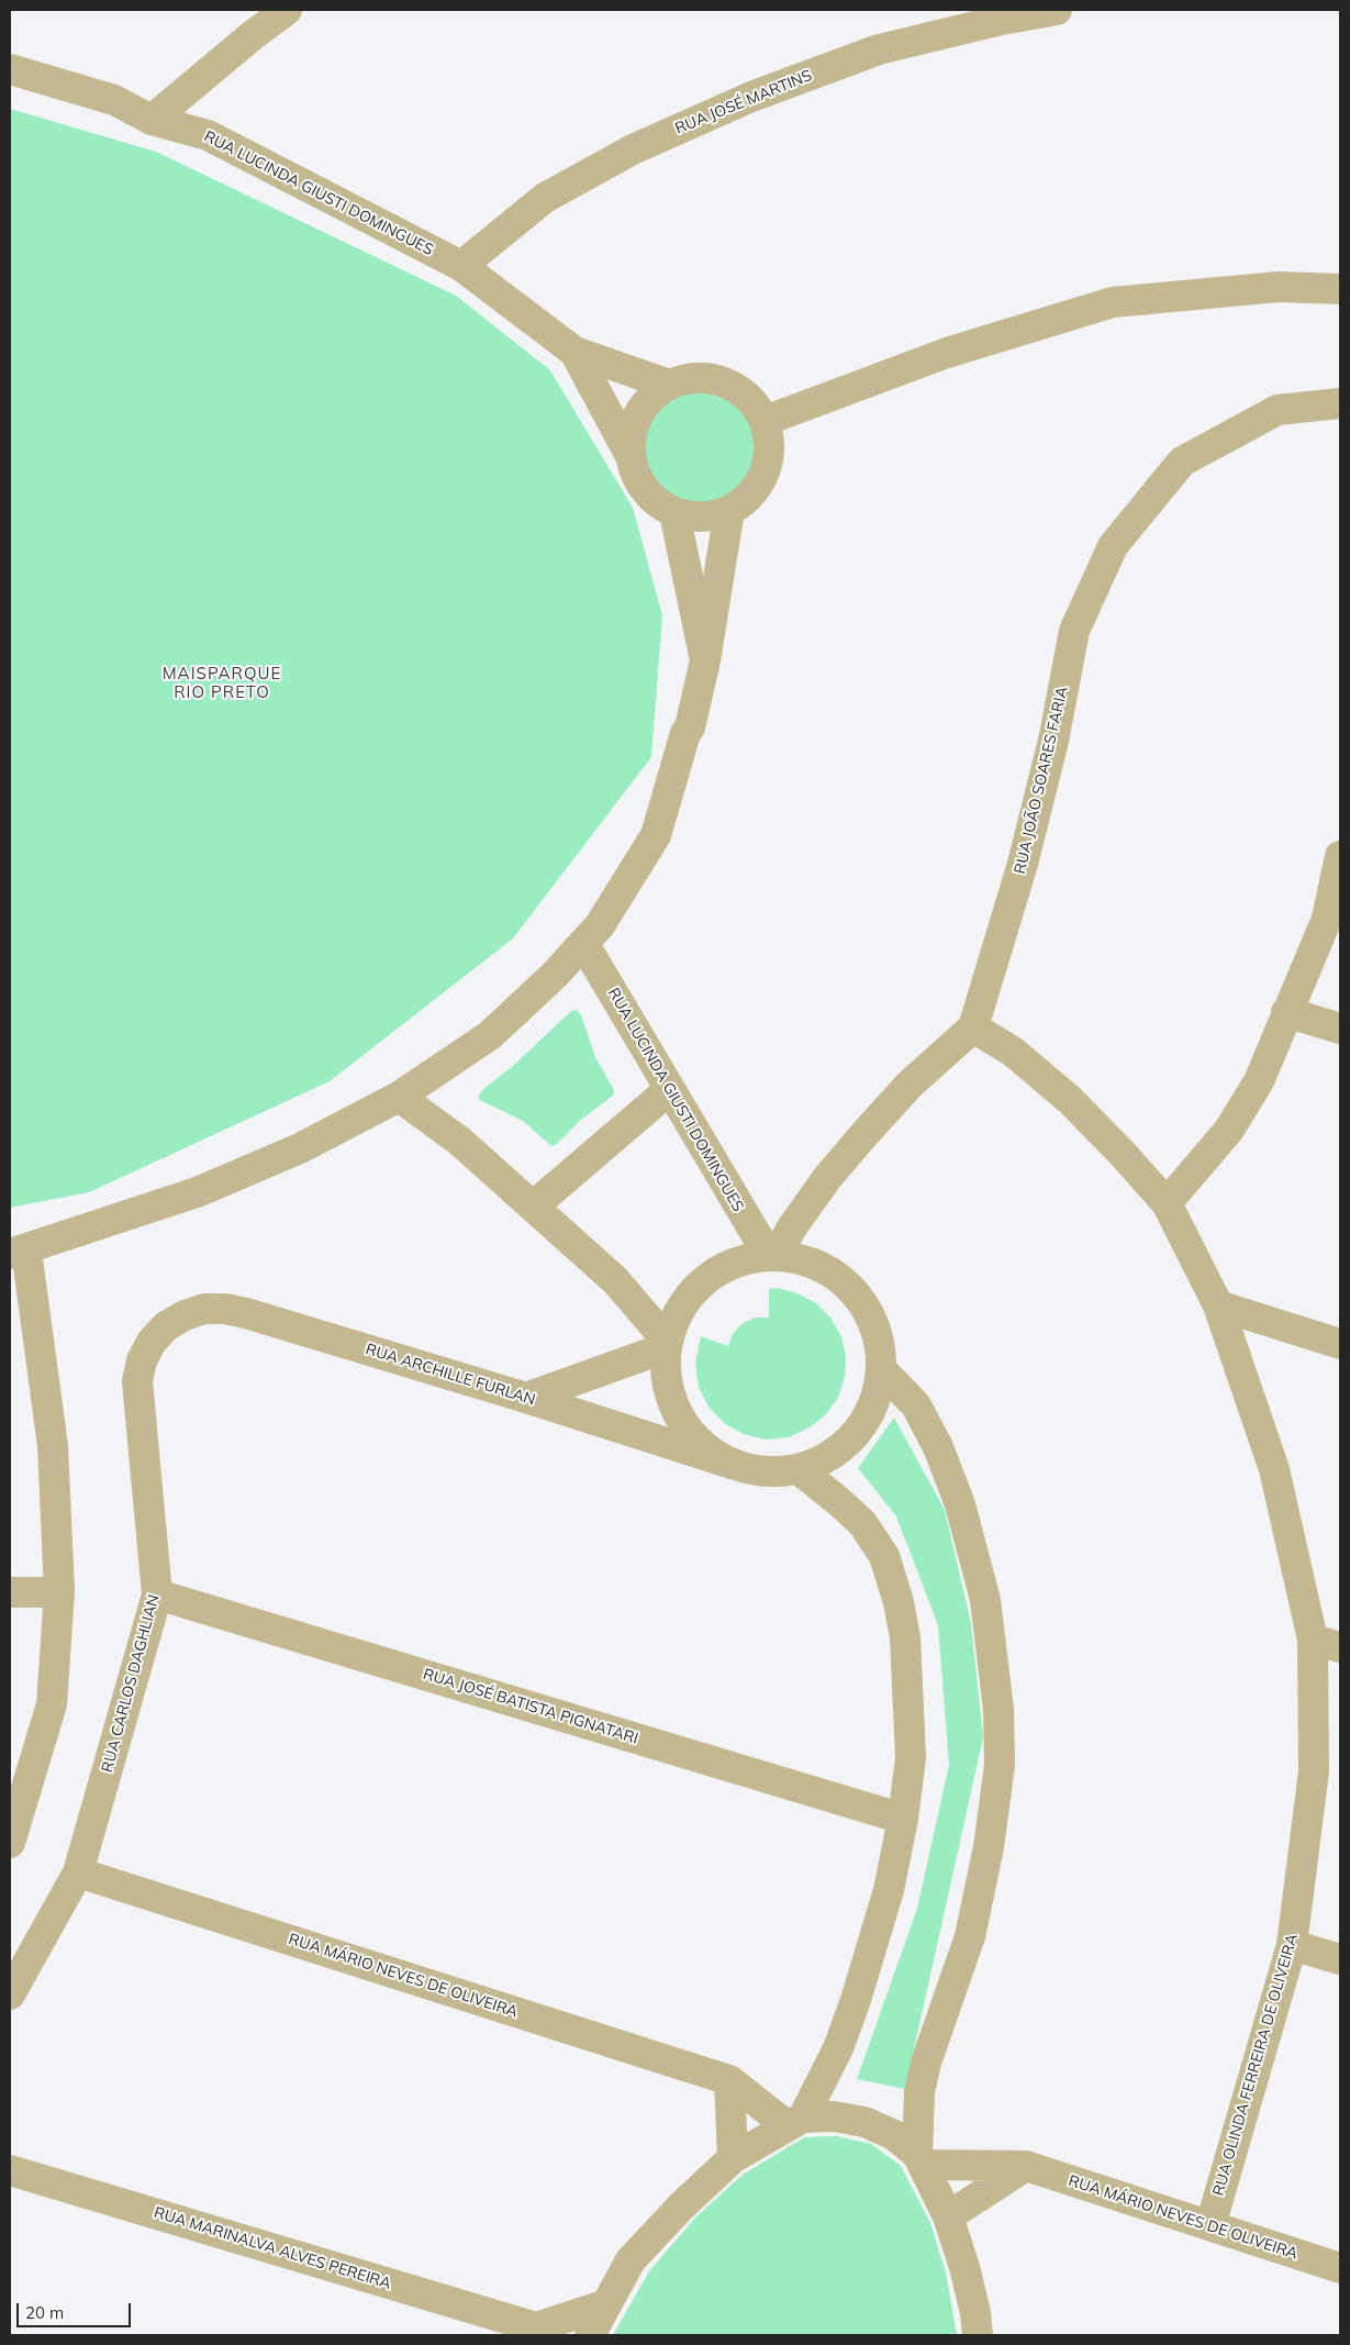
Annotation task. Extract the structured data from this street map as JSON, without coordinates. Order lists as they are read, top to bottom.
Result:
{
  "streets": {
    "street": [
      "RUA JOSÉ MARTINS",
      "RUA LUCINDA GIUSTI DOMINGUES",
      "RUA JOÃO SOARES FARIA",
      "RUA ARCHILLE FURLAN",
      "RUA CARLOS DAGHLIAN",
      "RUA JOSÉ BATISTA PIGNATARI",
      "RUA MÁRIO NEVES DE OLIVEIRA",
      "RUA OLINDA FERREIRA DE OLIVEIRA",
      "RUA MARINALVA ALVES PEREIRA"
    ]
  },
  "crossings": [
    ["RUA JOSÉ MARTINS", "RUA LUCINDA GIUSTI DOMINGUES"],
    ["RUA JOÃO SOARES FARIA", "RUA OLINDA FERREIRA DE OLIVEIRA"],
    ["RUA ARCHILLE FURLAN", "RUA CARLOS DAGHLIAN"],
    ["RUA CARLOS DAGHLIAN", "RUA JOSÉ BATISTA PIGNATARI"],
    ["RUA CARLOS DAGHLIAN", "RUA MÁRIO NEVES DE OLIVEIRA"],
    ["RUA MÁRIO NEVES DE OLIVEIRA", "RUA OLINDA FERREIRA DE OLIVEIRA"]
  ],
  "districts": ["MAISPARQUE RIO PRETO"],
  "scale_bar": "20 m"
}
